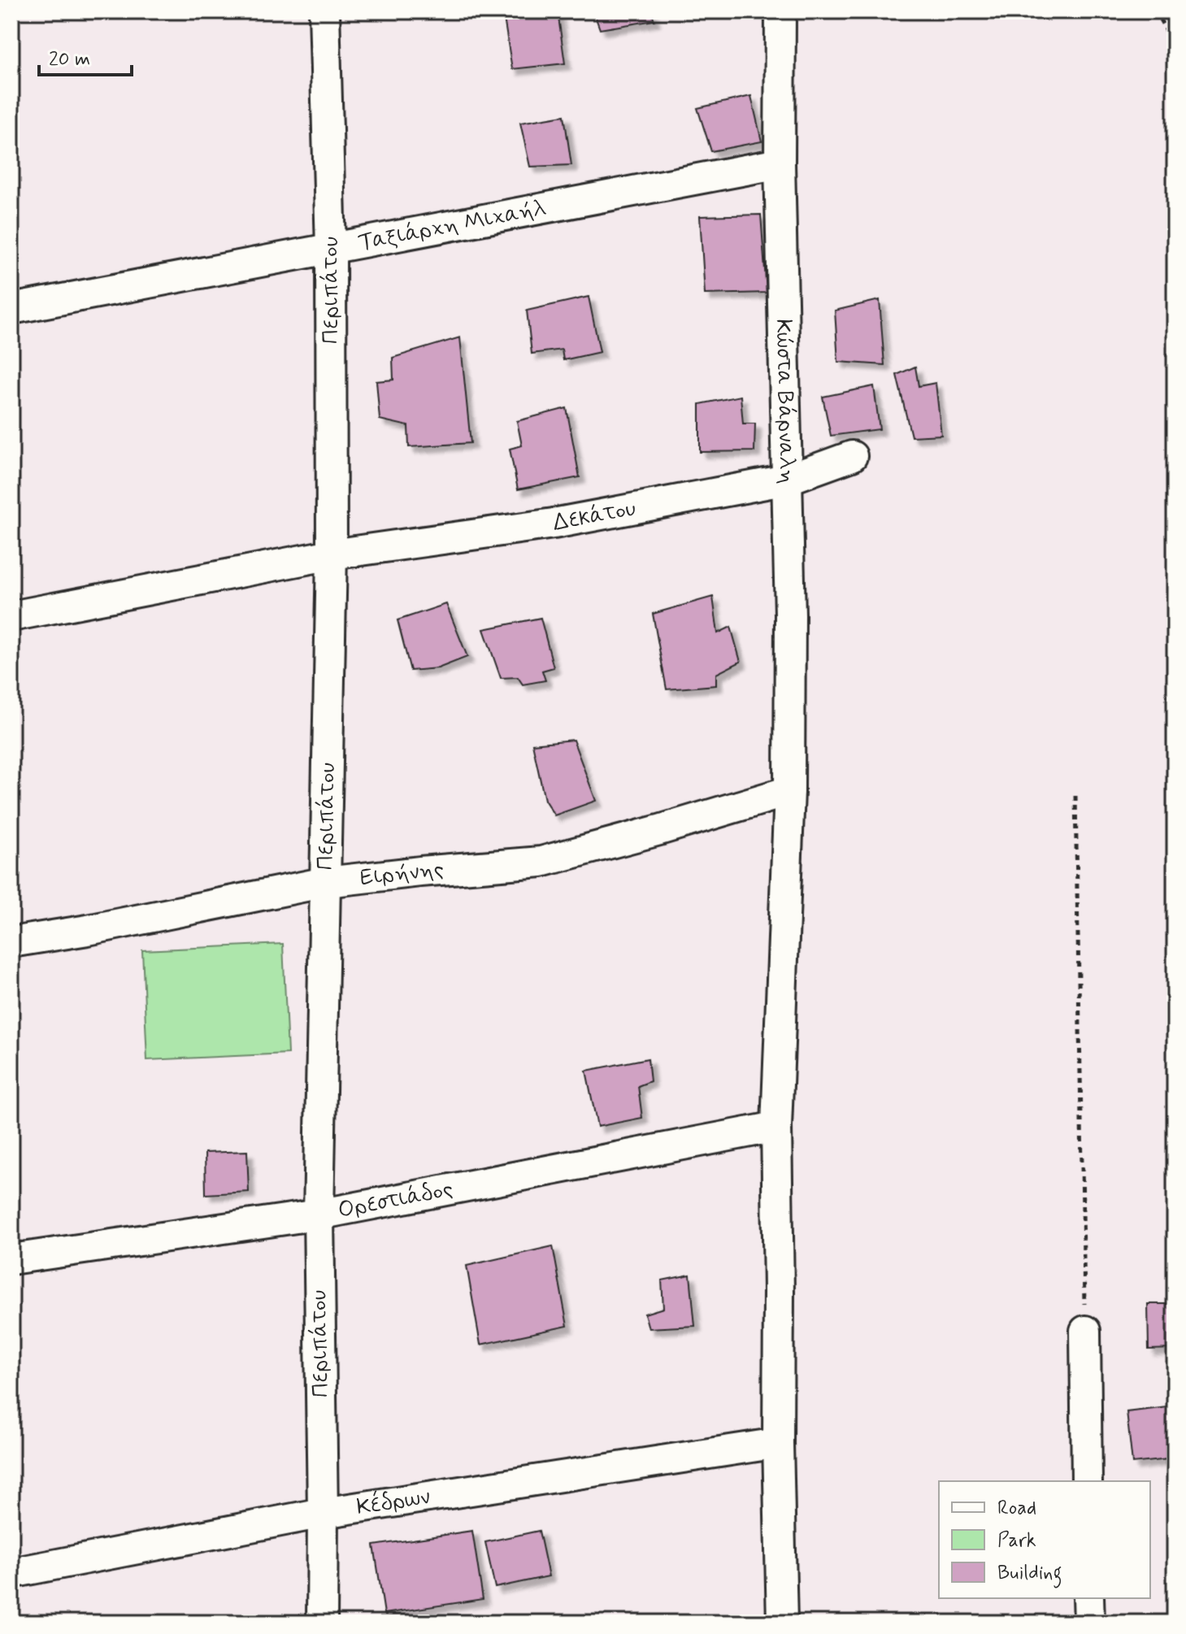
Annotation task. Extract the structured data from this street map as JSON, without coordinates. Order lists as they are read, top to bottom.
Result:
{
  "streets": {
    "street": [
      "Ταξιάρχη Μιχαήλ",
      "Περιπάτου",
      "Κώστα Βάρναλη",
      "Δεκάτου",
      "Ειρήνης",
      "Ορεστιάδος",
      "Κέδρων"
    ]
  },
  "crossings": [
    ["Ταξιάρχη Μιχαήλ", "Περιπάτου"],
    ["Ταξιάρχη Μιχαήλ", "Κώστα Βάρναλη"],
    ["Περιπάτου", "Δεκάτου"],
    ["Περιπάτου", "Ειρήνης"],
    ["Περιπάτου", "Ορεστιάδος"],
    ["Περιπάτου", "Κέδρων"],
    ["Κώστα Βάρναλη", "Δεκάτου"],
    ["Κώστα Βάρναλη", "Ειρήνης"],
    ["Κώστα Βάρναλη", "Ορεστιάδος"],
    ["Κώστα Βάρναλη", "Κέδρων"]
  ],
  "legend": ["Road", "Park", "Building"],
  "scale_bar": "20 m"
}
